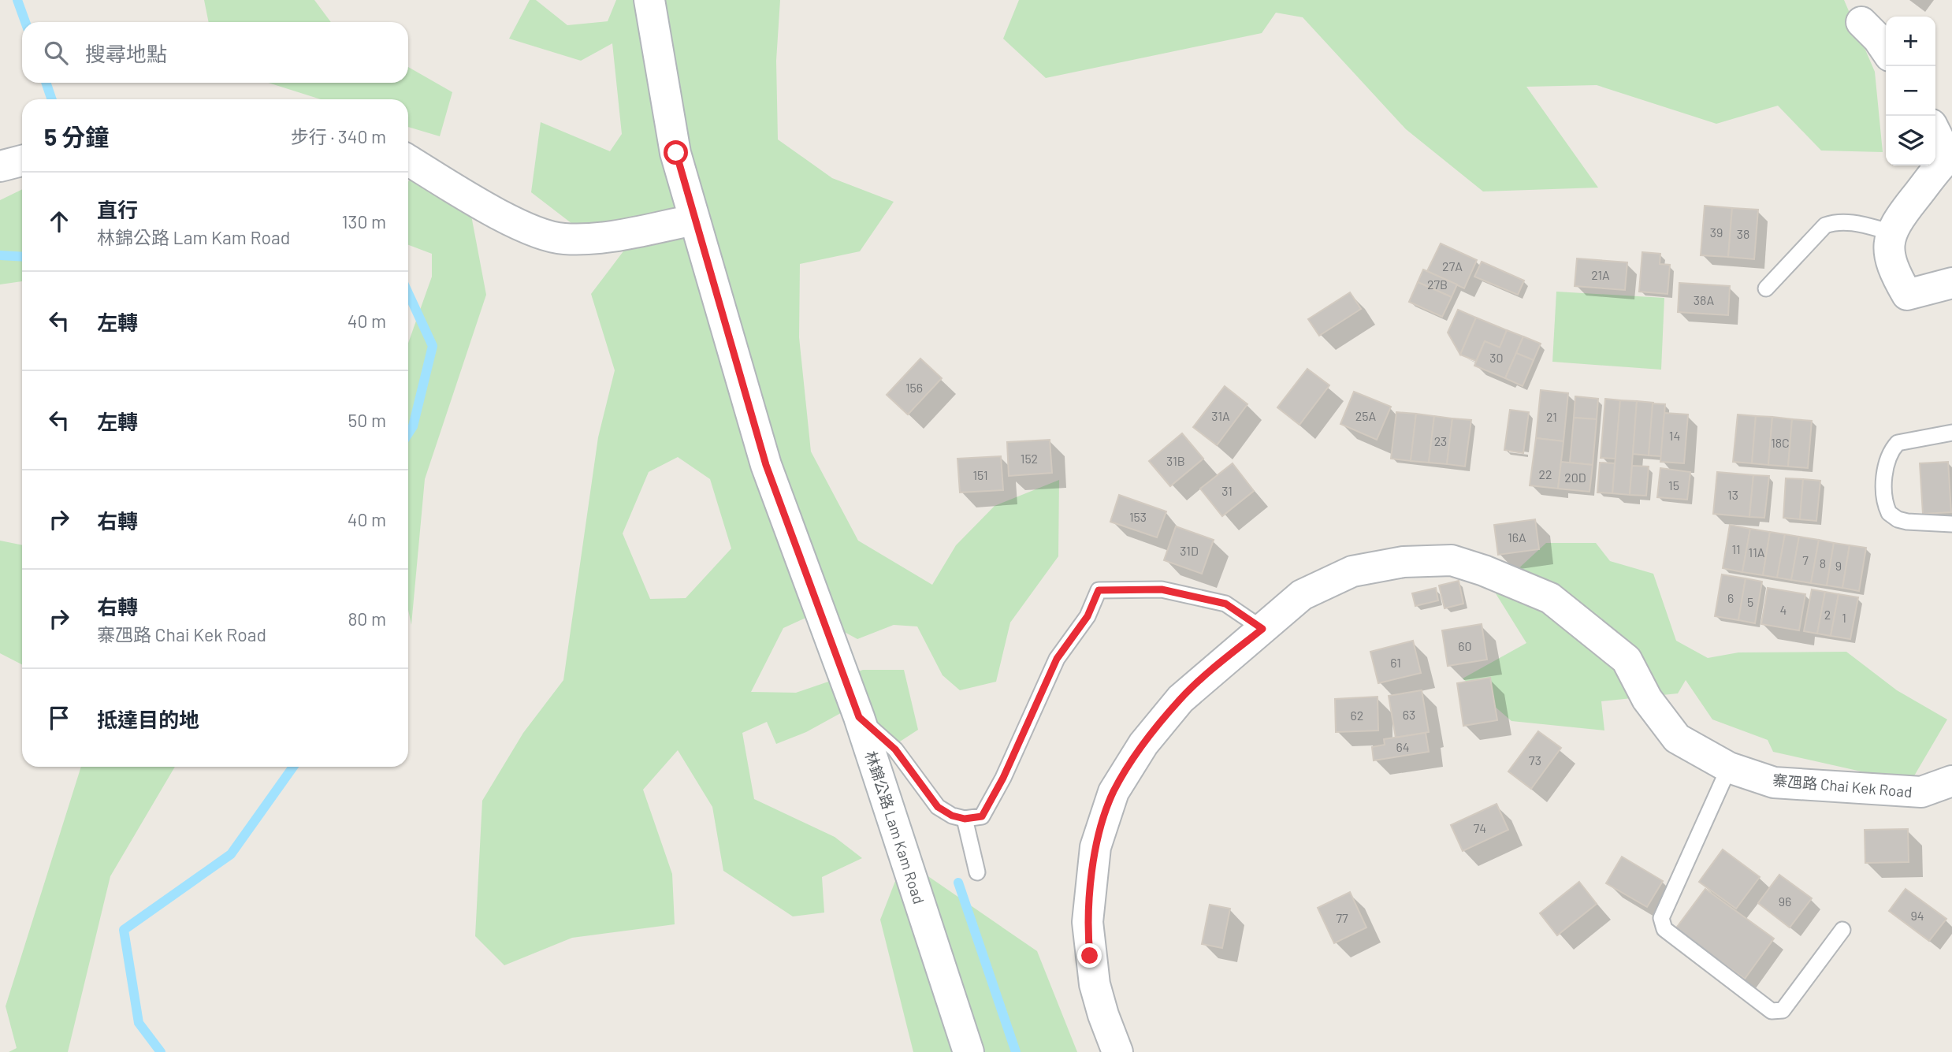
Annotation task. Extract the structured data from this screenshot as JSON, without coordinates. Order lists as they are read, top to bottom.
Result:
{
  "streets": {
    "street": ["寨乪路 Chai Kek Road", "林錦公路 Lam Kam Road"]
  },
  "house_numbers": [
    "39",
    "38",
    "27A",
    "21A",
    "27B",
    "38A",
    "30",
    "156",
    "31A",
    "25A",
    "21",
    "14",
    "23",
    "18C",
    "152",
    "31B",
    "22",
    "151",
    "20D",
    "15",
    "31",
    "13",
    "153",
    "16A",
    "11",
    "31D",
    "11A",
    "7",
    "8",
    "9",
    "6",
    "5",
    "4",
    "2",
    "1",
    "60",
    "61",
    "63",
    "62",
    "64",
    "73",
    "74",
    "96",
    "94",
    "77"
  ],
  "page": {
    "map_buttons": ["+", "−"],
    "search": "搜尋地點",
    "heading": ["5 分鐘", "步行 · 340 m"],
    "list": [
      ["直行", "林錦公路 Lam Kam Road", "130 m"],
      ["左轉", "40 m"],
      ["左轉", "50 m"],
      ["右轉", "40 m"],
      ["右轉", "寨乪路 Chai Kek Road", "80 m"],
      "抵達目的地"
    ]
  }
}
